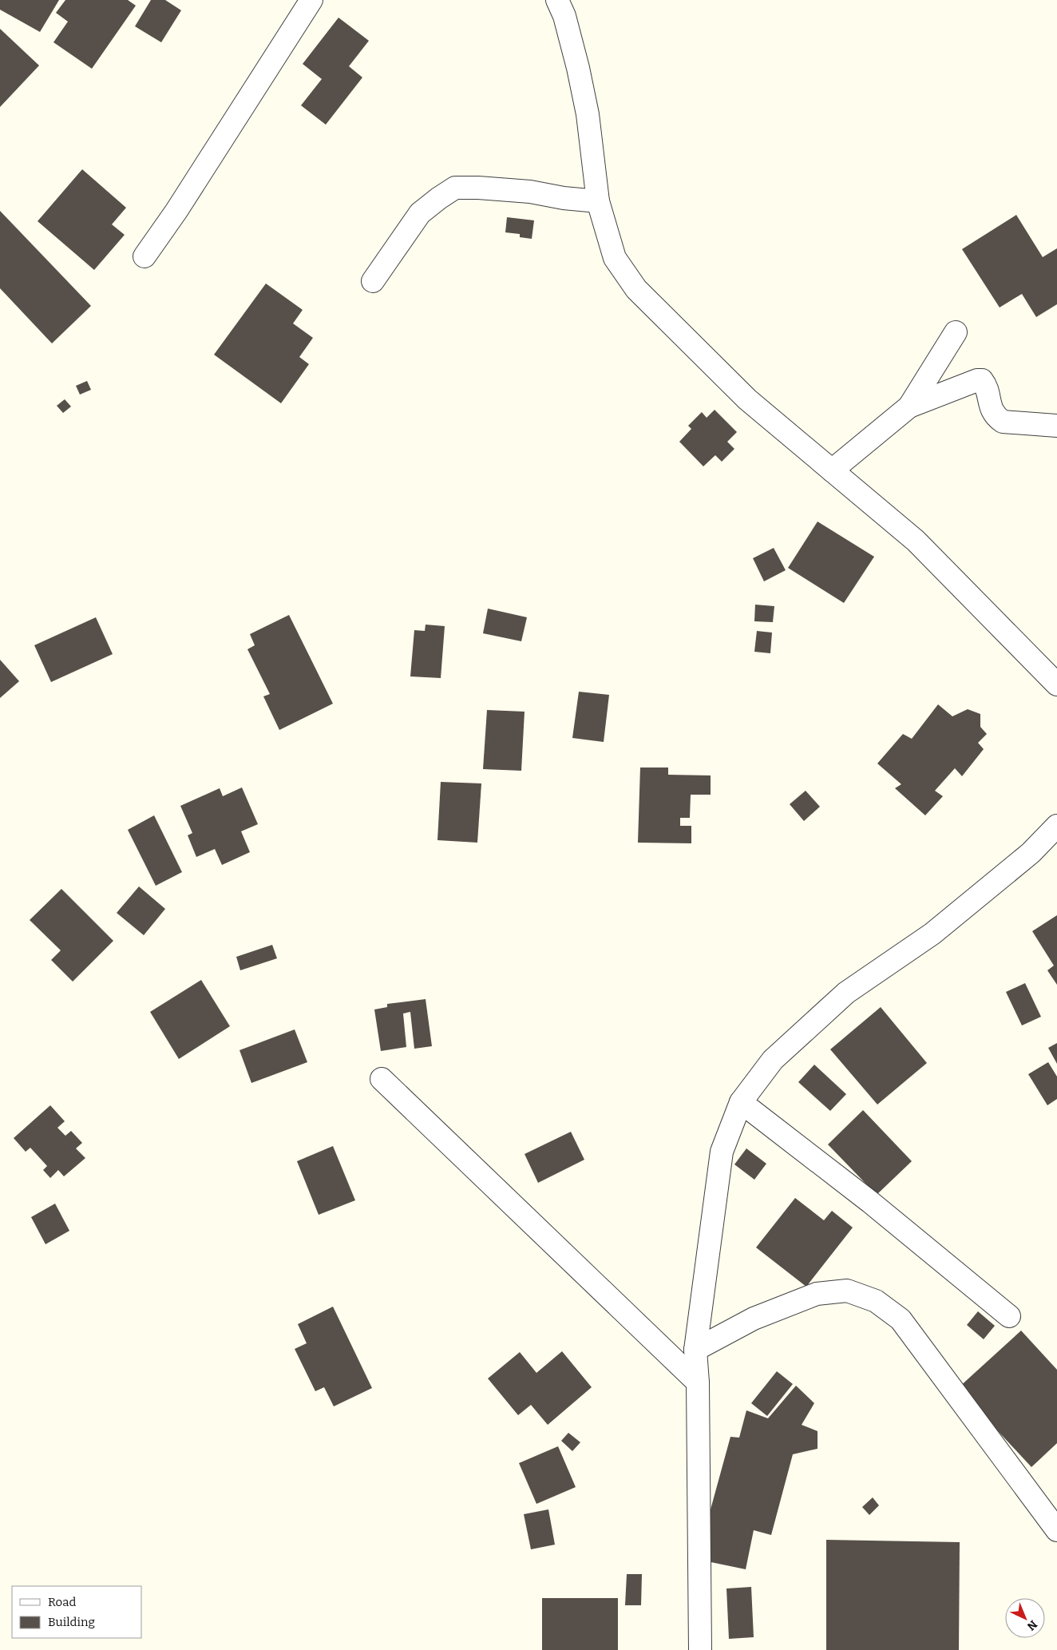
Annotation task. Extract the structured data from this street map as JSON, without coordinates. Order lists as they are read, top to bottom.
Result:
{
  "legend": ["Road", "Building"],
  "north": "bottom right"
}
